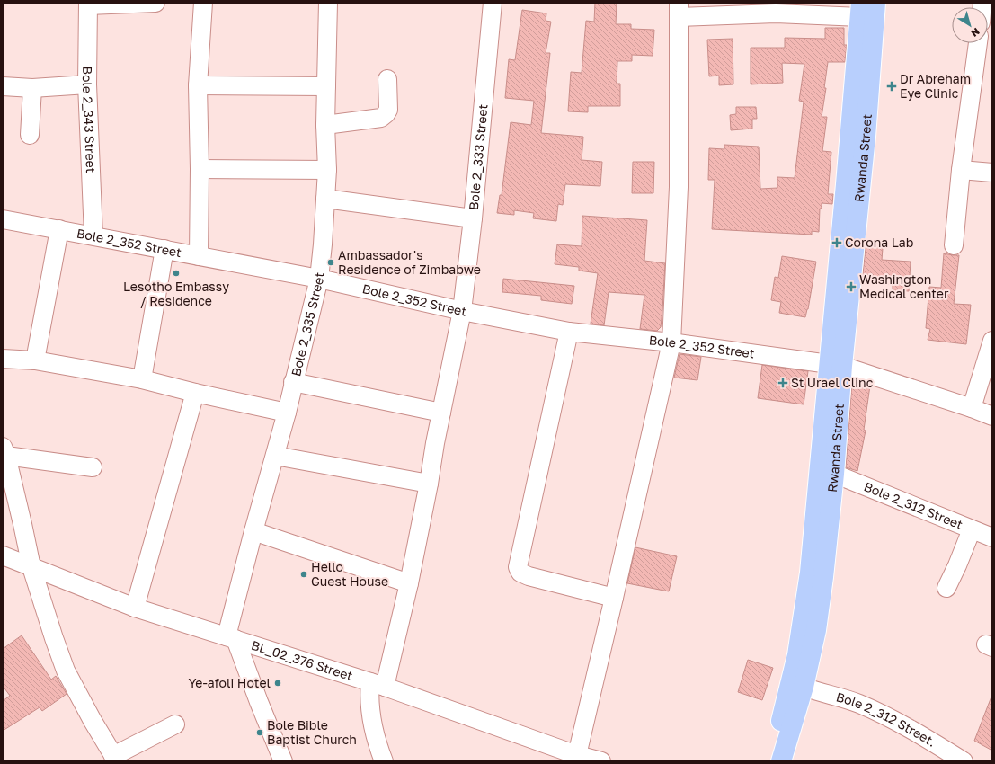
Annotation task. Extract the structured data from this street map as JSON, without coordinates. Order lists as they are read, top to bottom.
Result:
{
  "streets": {
    "main road": ["Rwanda Street"],
    "street": [
      "Bole 2_343 Street",
      "Bole 2_333 Street",
      "Bole 2_352 Street",
      "Bole 2_335 Street",
      "Bole 2_312 Street",
      "BL_02_376 Street",
      "Bole 2_312 Street."
    ]
  },
  "crossings": [
    ["Bole 2_343 Street", "Bole 2_352 Street"],
    ["Bole 2_333 Street", "Bole 2_352 Street"],
    ["Bole 2_333 Street", "BL_02_376 Street"],
    ["Rwanda Street", "Bole 2_352 Street"],
    ["Rwanda Street", "Bole 2_312 Street"],
    ["Rwanda Street", "Bole 2_312 Street."],
    ["Bole 2_352 Street", "Bole 2_335 Street"],
    ["Bole 2_335 Street", "BL_02_376 Street"]
  ],
  "places": {
    "health": [
      "Dr Abreham Eye Clinic",
      "Corona Lab",
      "Washington Medical center",
      "St Urael Clinc"
    ],
    "other": [
      "Ambassador's Residence of Zimbabwe",
      "Lesotho Embassy / Residence",
      "Hello Guest House",
      "Ye-afoli Hotel",
      "Bole Bible Baptist Church"
    ]
  },
  "north": "bottom right"
}
